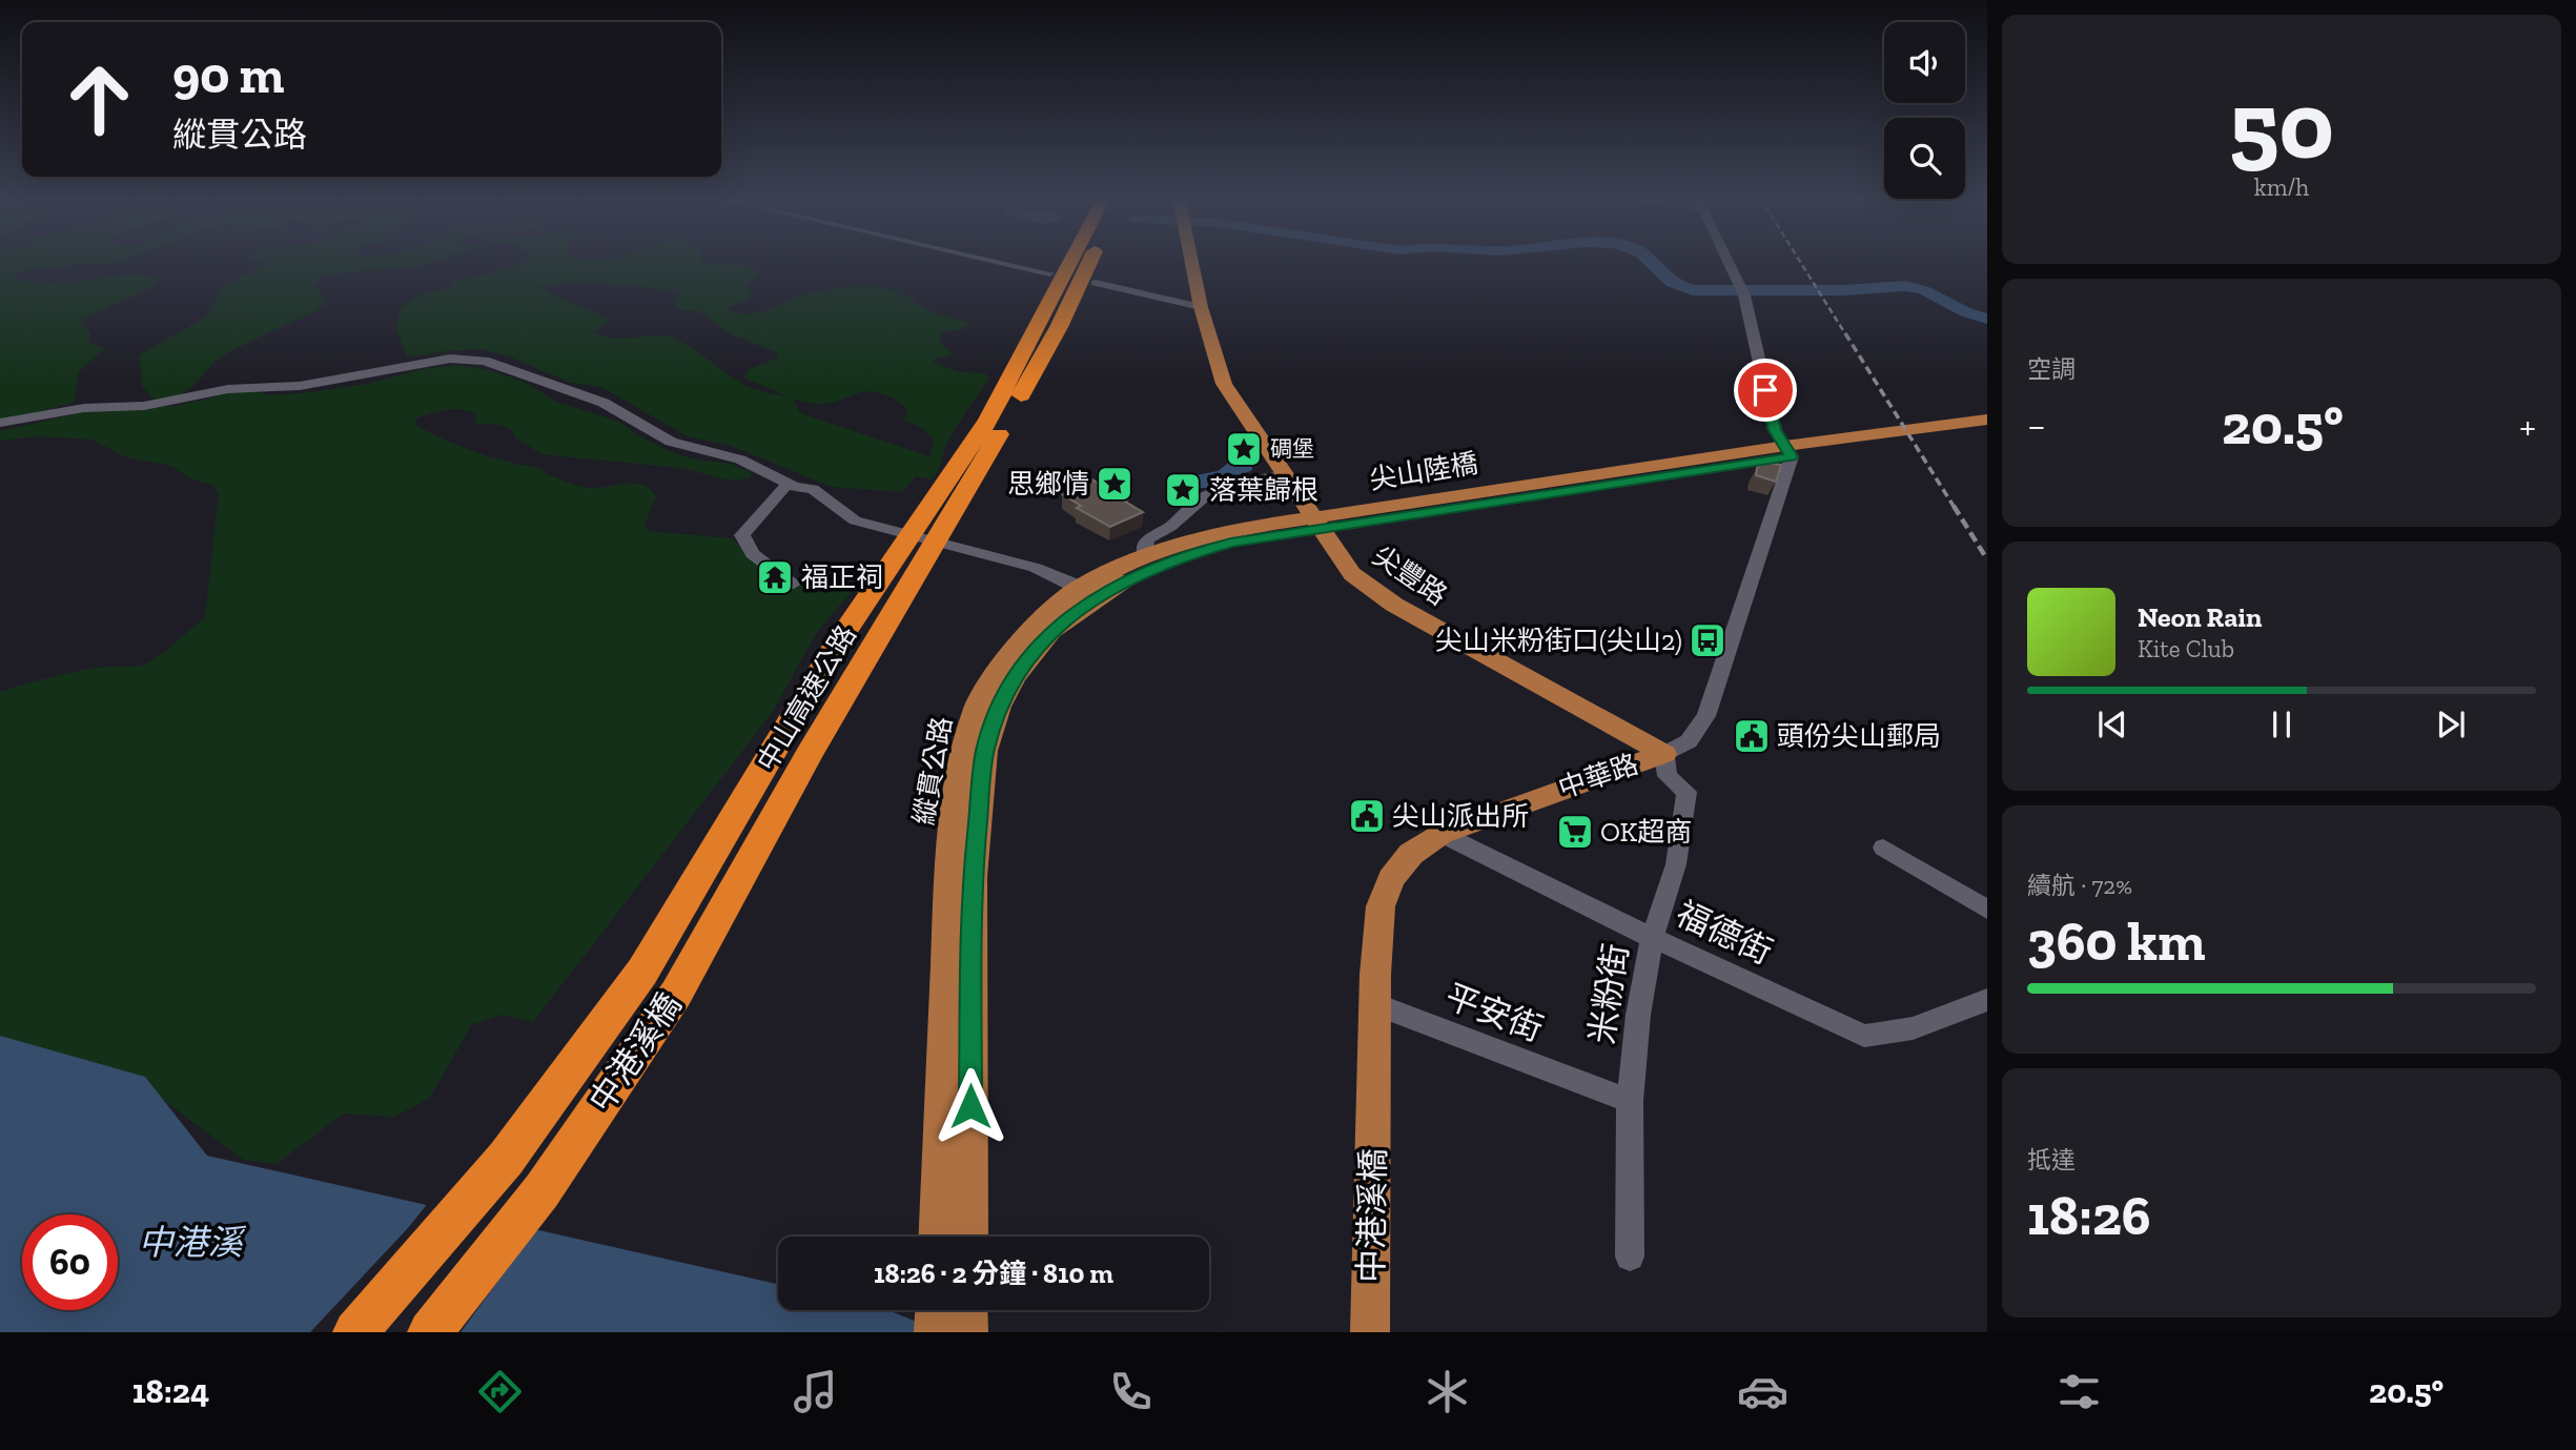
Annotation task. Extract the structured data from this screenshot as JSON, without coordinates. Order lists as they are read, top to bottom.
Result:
{
  "streets": {
    "highway": ["中山高速公路", "中港溪橋"],
    "main road": [
      "尖山陸橋",
      "尖豐路",
      "縱貫公路",
      "中華路"
    ],
    "street": ["福德街", "米粉街", "平安街"]
  },
  "crossings": [
    ["尖山陸橋", "縱貫公路"],
    ["尖山陸橋", "中華路"],
    ["尖豐路", "中華路"],
    ["尖豐路", "米粉街"],
    ["中山高速公路", "中港溪橋"],
    ["中華路", "福德街"],
    ["中華路", "米粉街"],
    ["中華路", "平安街"],
    ["中華路", "中港溪橋"],
    ["福德街", "米粉街"],
    ["米粉街", "平安街"]
  ],
  "water": ["中港溪"],
  "places": {
    "place": ["碉堡", "思鄉情", "落葉歸根"],
    "temple": ["福正祠"],
    "bus stop": ["尖山米粉街口(尖山2)"],
    "public building": ["頭份尖山郵局", "尖山派出所"],
    "supermarket": ["OK超商"]
  },
  "page": {
    "tile": [
      ["50", "km/h"],
      "空調",
      ["續航 · 72%", "360 km"],
      ["抵達", "18:26"]
    ],
    "turn": ["90 m", "縱貫公路"],
    "heat": ["−", "20.5°", "+"],
    "song": ["Neon Rain", "Kite Club"],
    "limit": "60",
    "trip": "18:26 · 2 分鐘 · 810 m",
    "tabs": ["18:24", "20.5°"]
  }
}
